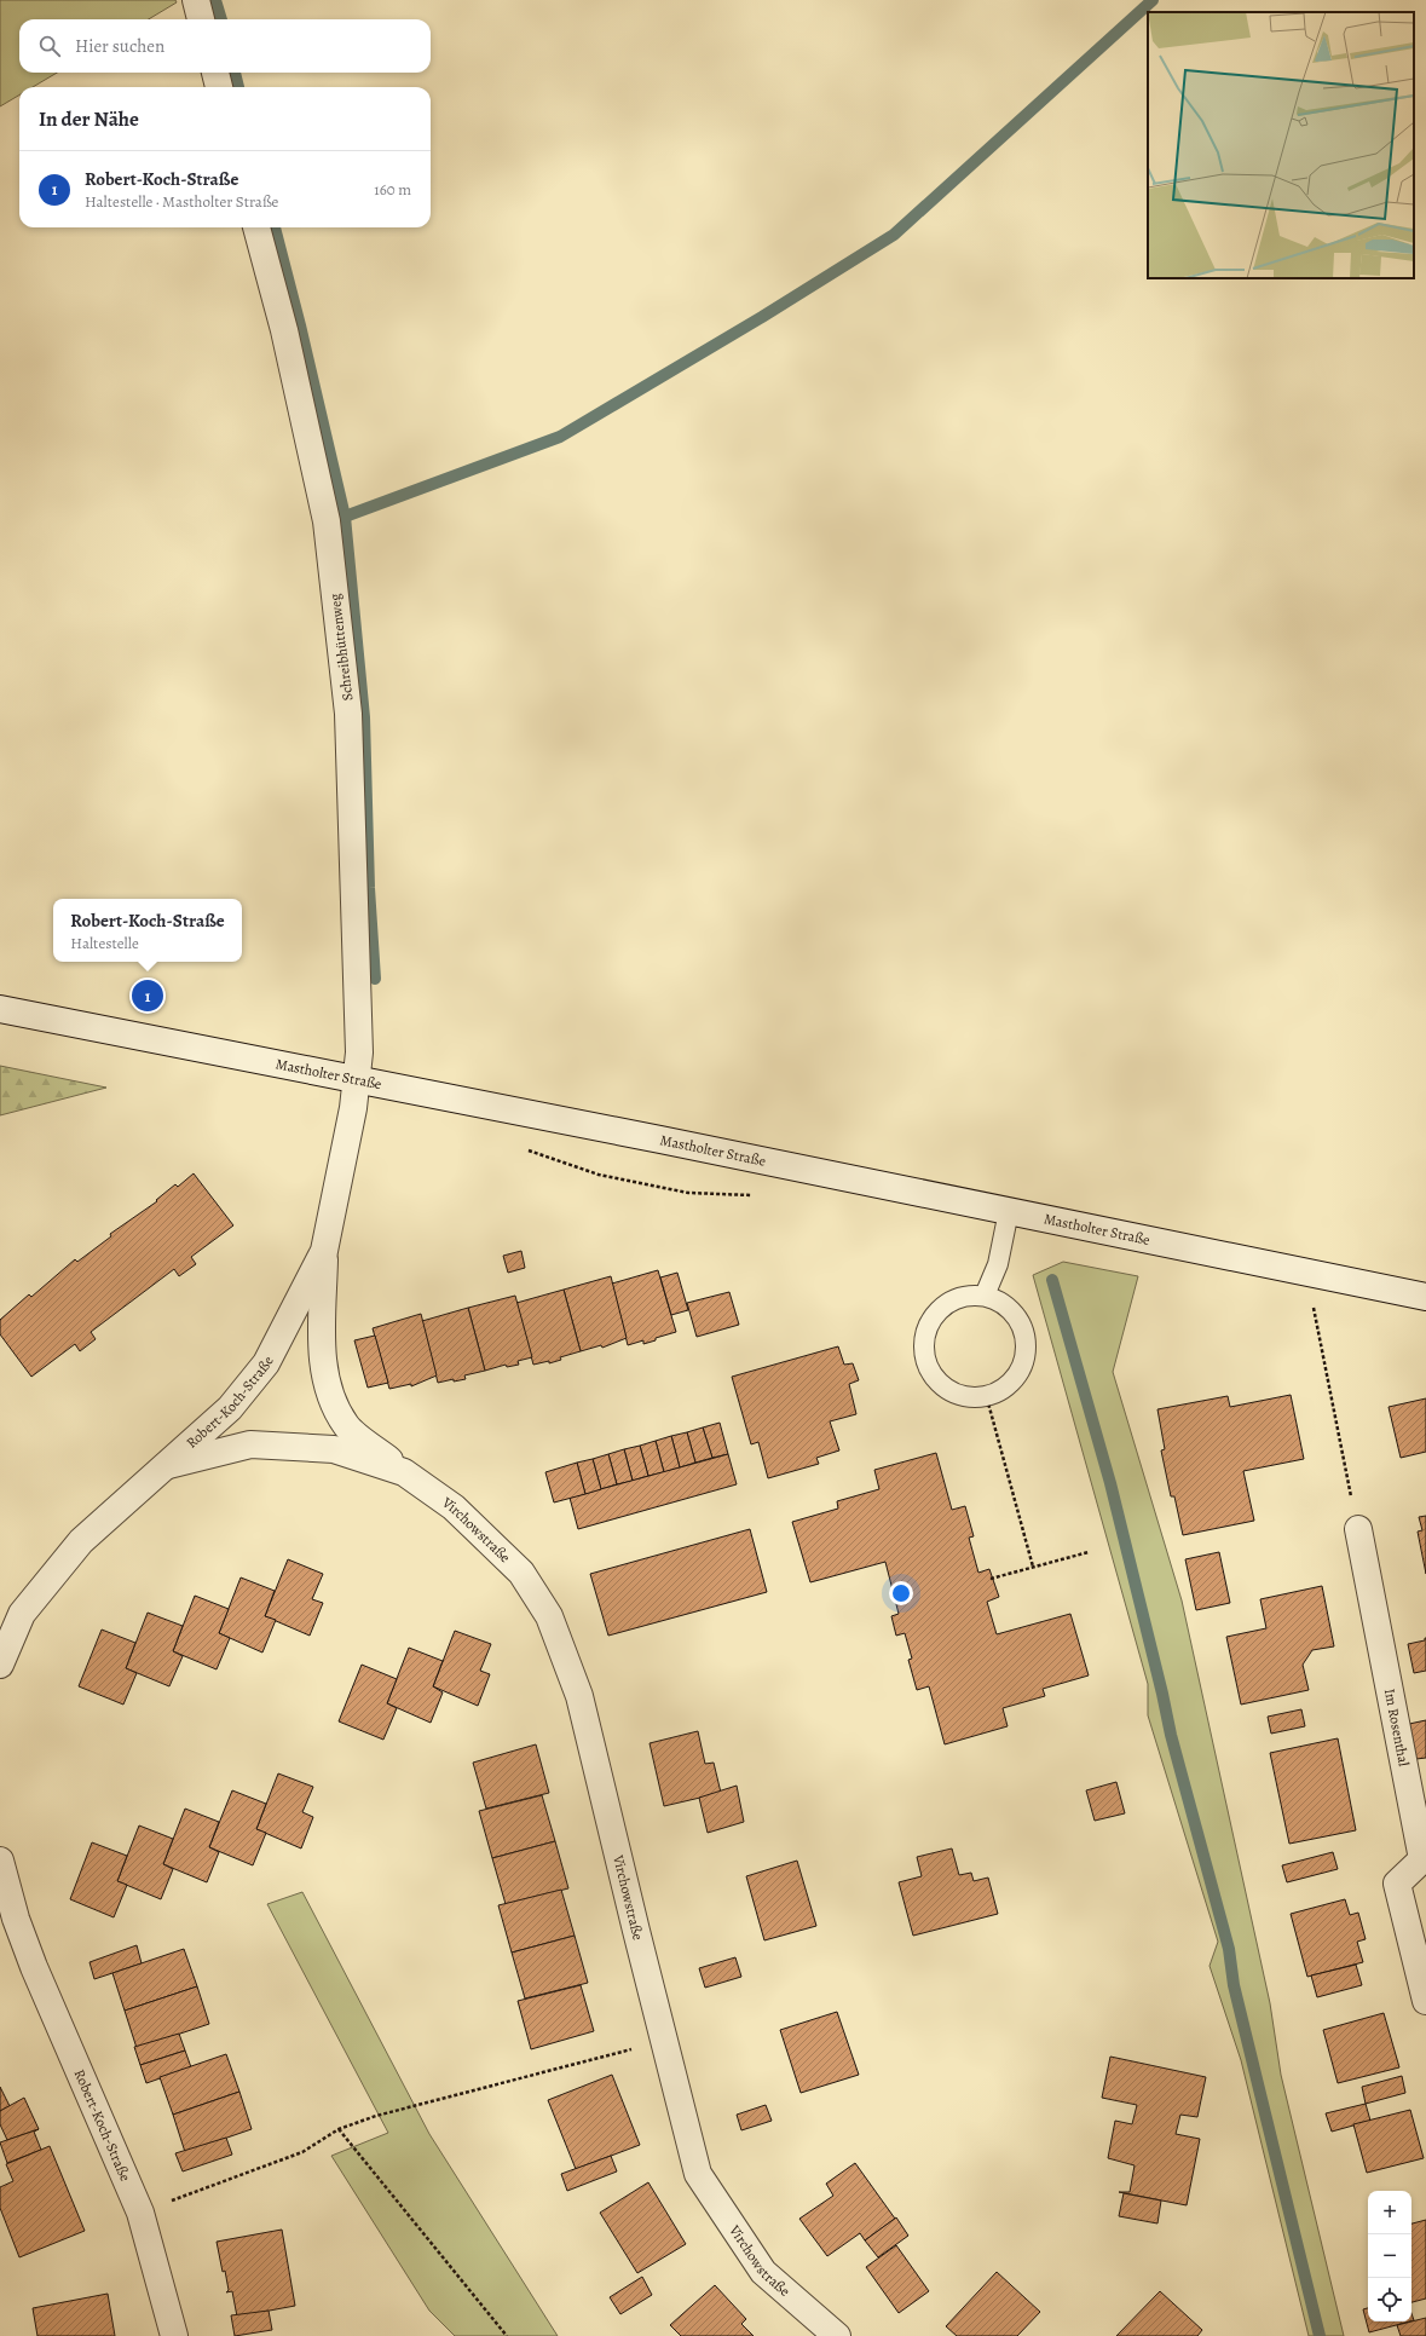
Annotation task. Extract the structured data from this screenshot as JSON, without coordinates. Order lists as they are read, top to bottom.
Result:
{
  "streets": {
    "street": [
      "Schreibhüttenweg",
      "Mastholter Straße",
      "Robert-Koch-Straße",
      "Virchowstraße",
      "Im Rosenthal"
    ]
  },
  "crossings": [
    ["Schreibhüttenweg", "Mastholter Straße"],
    ["Schreibhüttenweg", "Robert-Koch-Straße"],
    ["Mastholter Straße", "Robert-Koch-Straße"],
    ["Robert-Koch-Straße", "Virchowstraße"]
  ],
  "page": {
    "search": "Hier suchen",
    "heading": "In der Nähe",
    "list": [
      {
        "mark": "1",
        "name": "Robert-Koch-Straße",
        "note": "Haltestelle · Mastholter Straße",
        "value": "160 m"
      }
    ],
    "popup": ["Robert-Koch-Straße", "Haltestelle"],
    "pins": "1",
    "map_buttons": ["+", "−"]
  }
}
